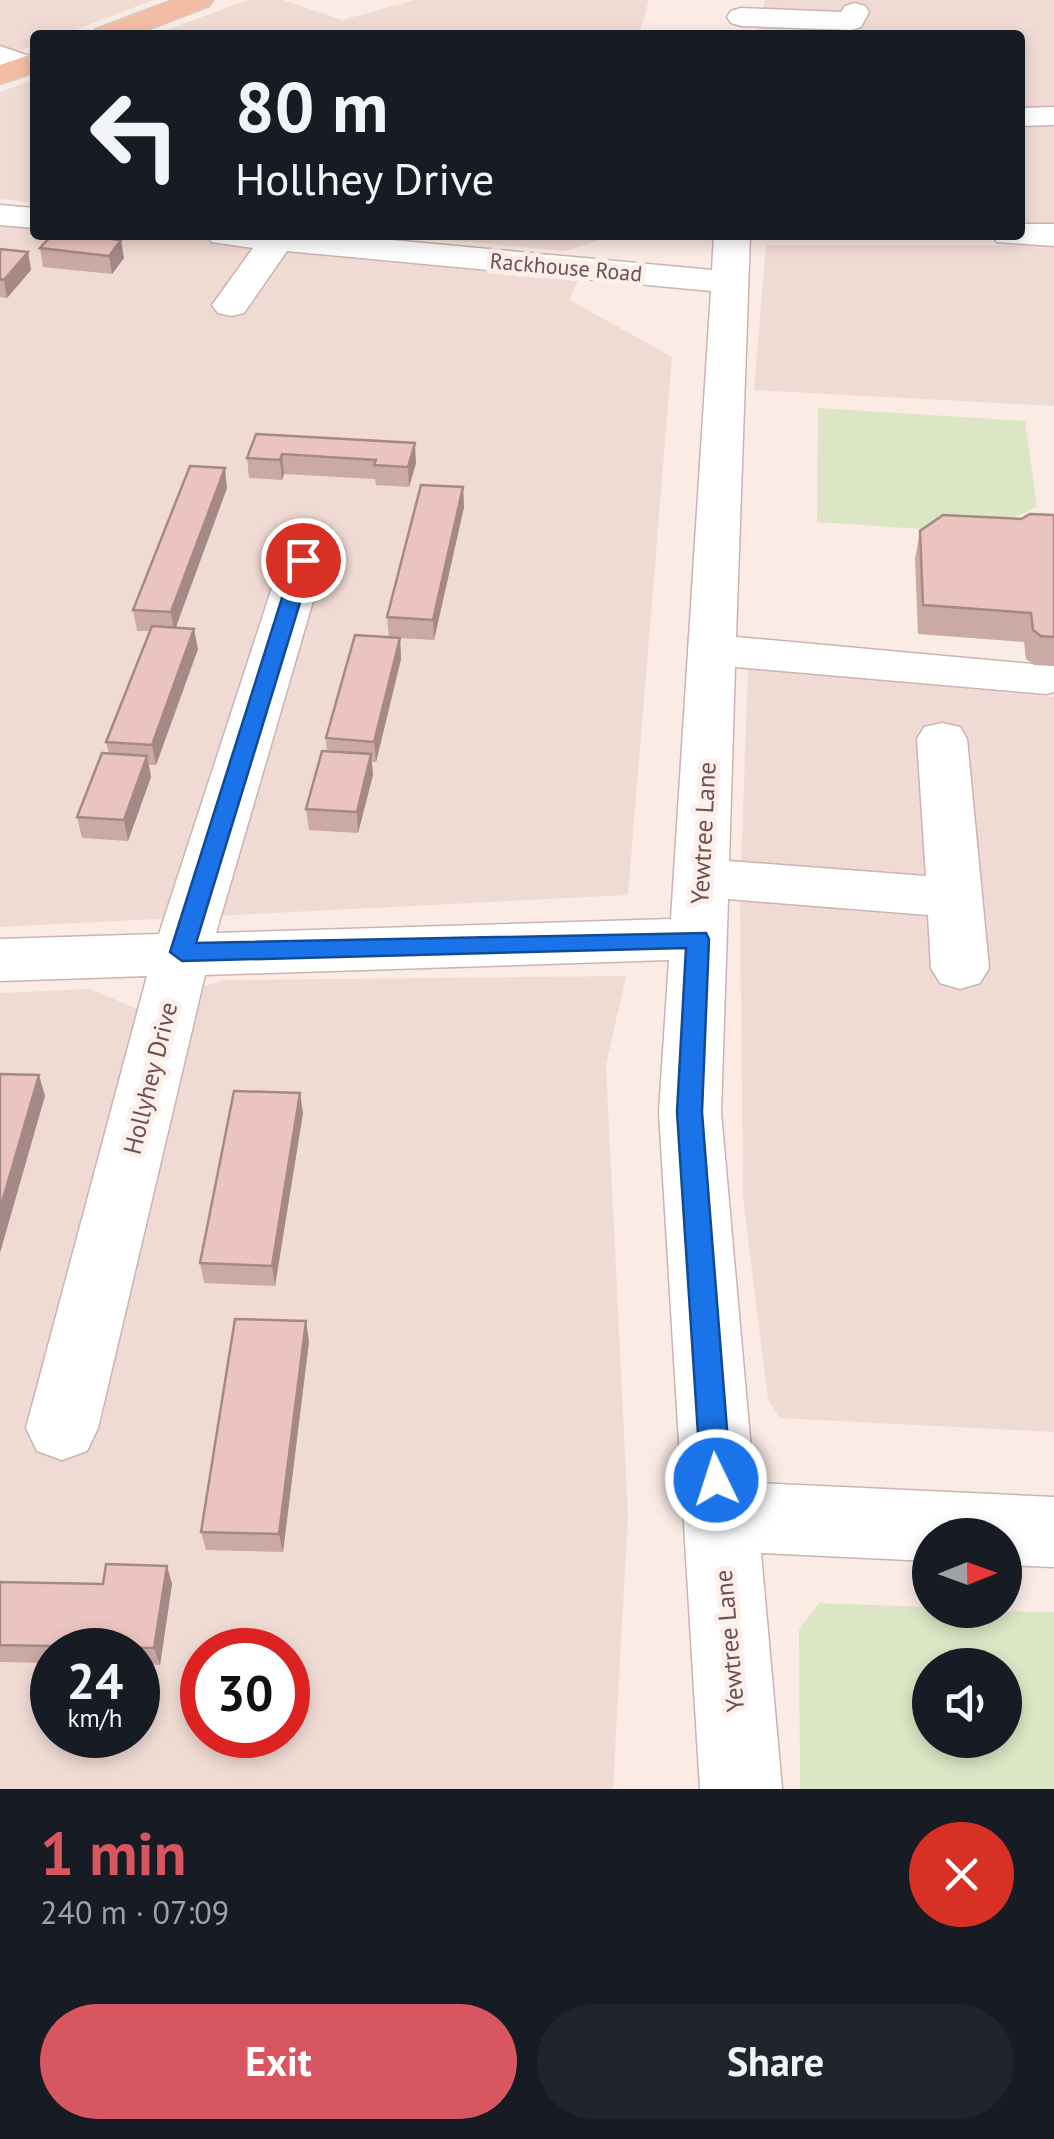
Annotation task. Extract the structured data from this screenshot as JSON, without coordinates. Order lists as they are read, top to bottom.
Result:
{
  "streets": {
    "street": ["Rackhouse Road", "Yewtree Lane", "Hollyhey Drive"]
  },
  "crossings": [
    ["Rackhouse Road", "Yewtree Lane"]
  ],
  "north": "right",
  "page": {
    "turn": ["80 m", "Hollhey Drive"],
    "speed": "24 km/h",
    "limit": "30",
    "heading": ["1 min", "240 m · 07:09"],
    "buttons": ["Exit", "Share"]
  }
}
